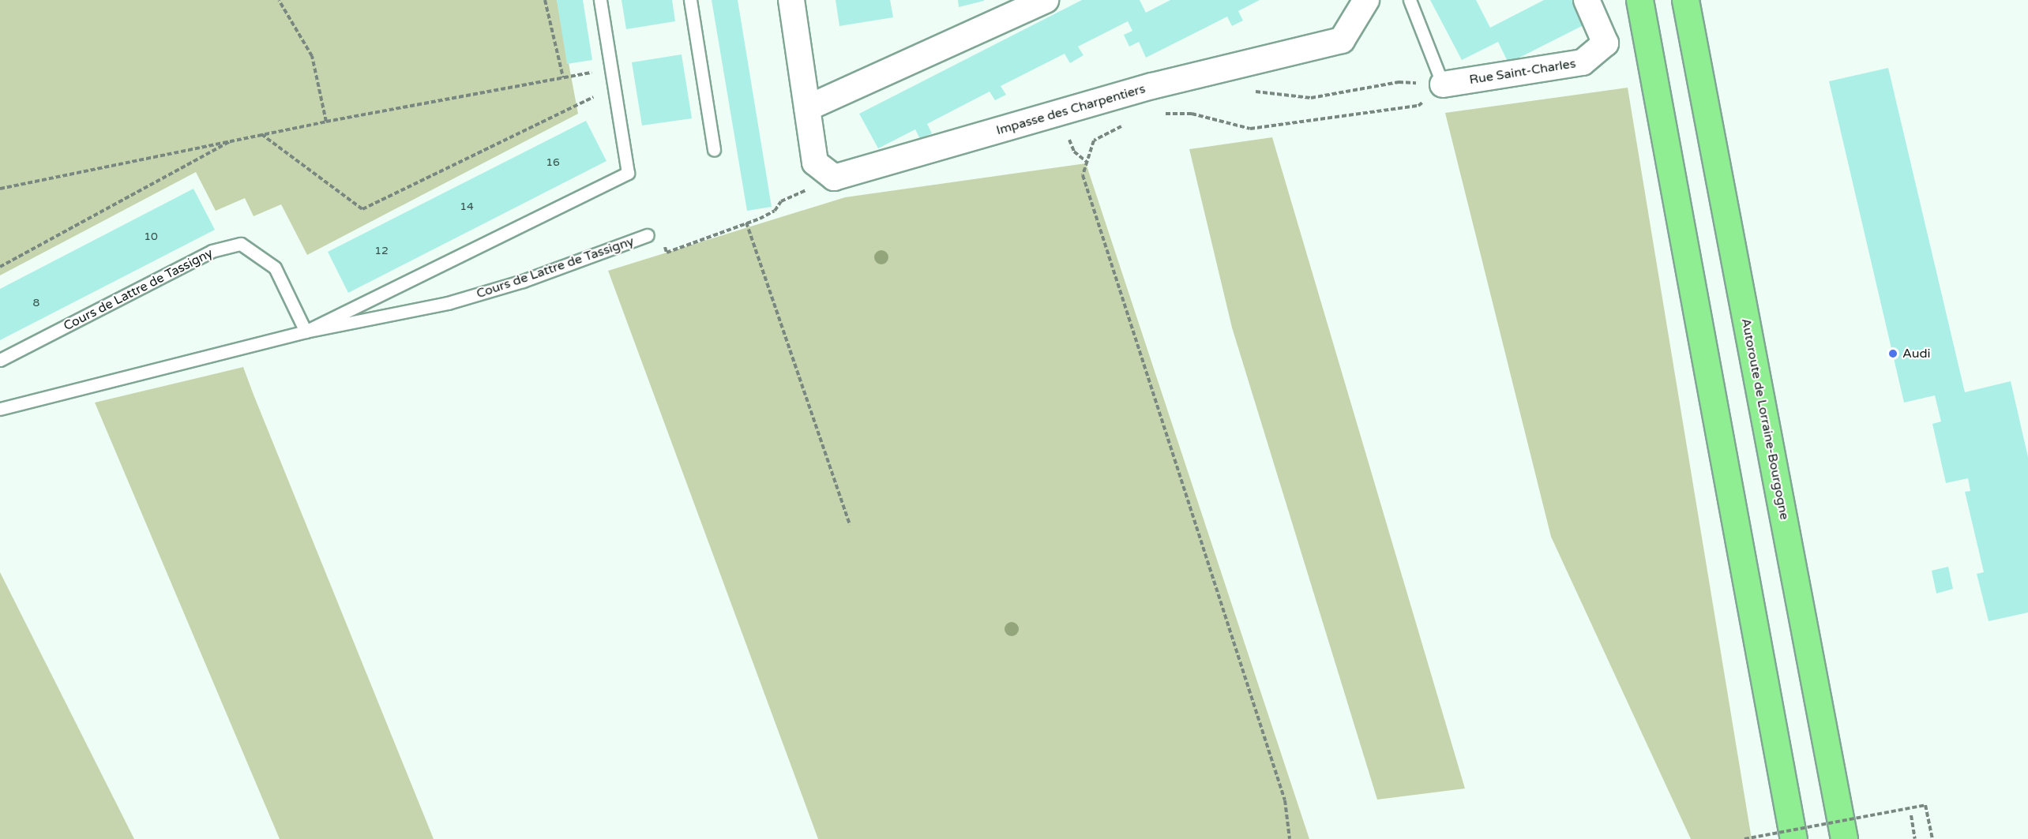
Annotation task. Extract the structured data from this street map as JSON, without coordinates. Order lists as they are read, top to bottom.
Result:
{
  "streets": {
    "highway": ["Autoroute de Lorraine-Bourgogne"],
    "street": ["Rue Saint-Charles", "Impasse des Charpentiers"],
    "lane": ["Cours de Lattre de Tassigny"]
  },
  "places": ["Audi"],
  "house_numbers": [
    "16",
    "14",
    "10",
    "12",
    "8"
  ]
}
